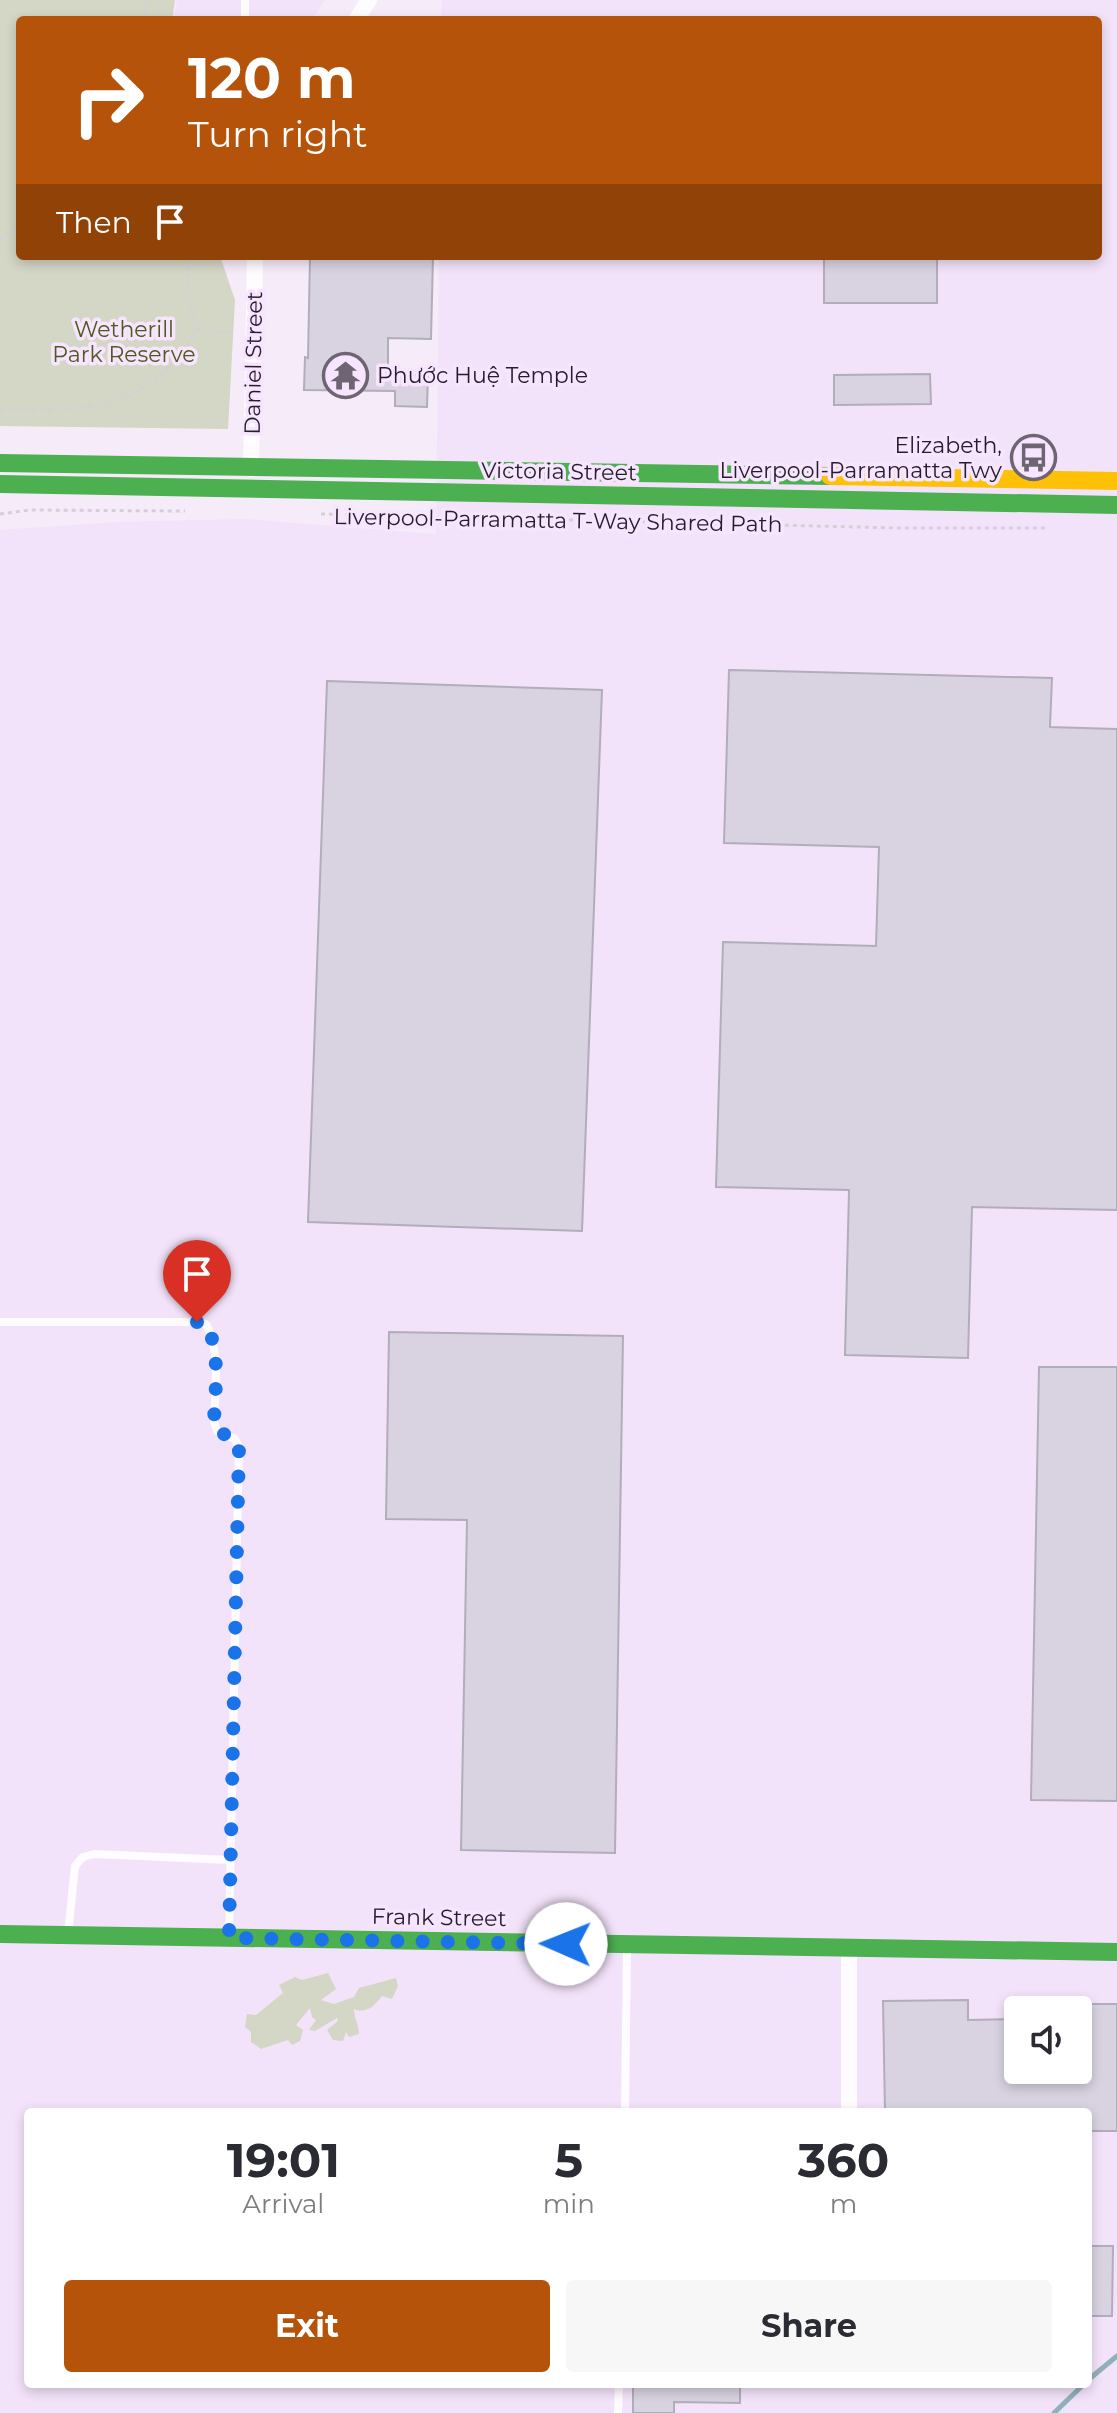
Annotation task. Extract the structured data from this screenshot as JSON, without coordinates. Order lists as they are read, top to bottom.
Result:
{
  "streets": {
    "main road": ["Victoria Street", "Frank Street"],
    "street": ["Daniel Street"],
    "path": ["Liverpool-Parramatta T-Way Shared Path"]
  },
  "crossings": [
    ["Daniel Street", "Victoria Street"]
  ],
  "parks": ["Wetherill Park Reserve"],
  "places": {
    "temple": ["Phước Huệ Temple"],
    "bus stop": ["Elizabeth, Liverpool-Parramatta Twy"]
  },
  "page": {
    "turn": ["120 m", "Turn right"],
    "then": "Then",
    "eta": [
      "19:01",
      "Arrival",
      "5",
      "min",
      "360",
      "m"
    ],
    "buttons": ["Exit", "Share"]
  }
}
